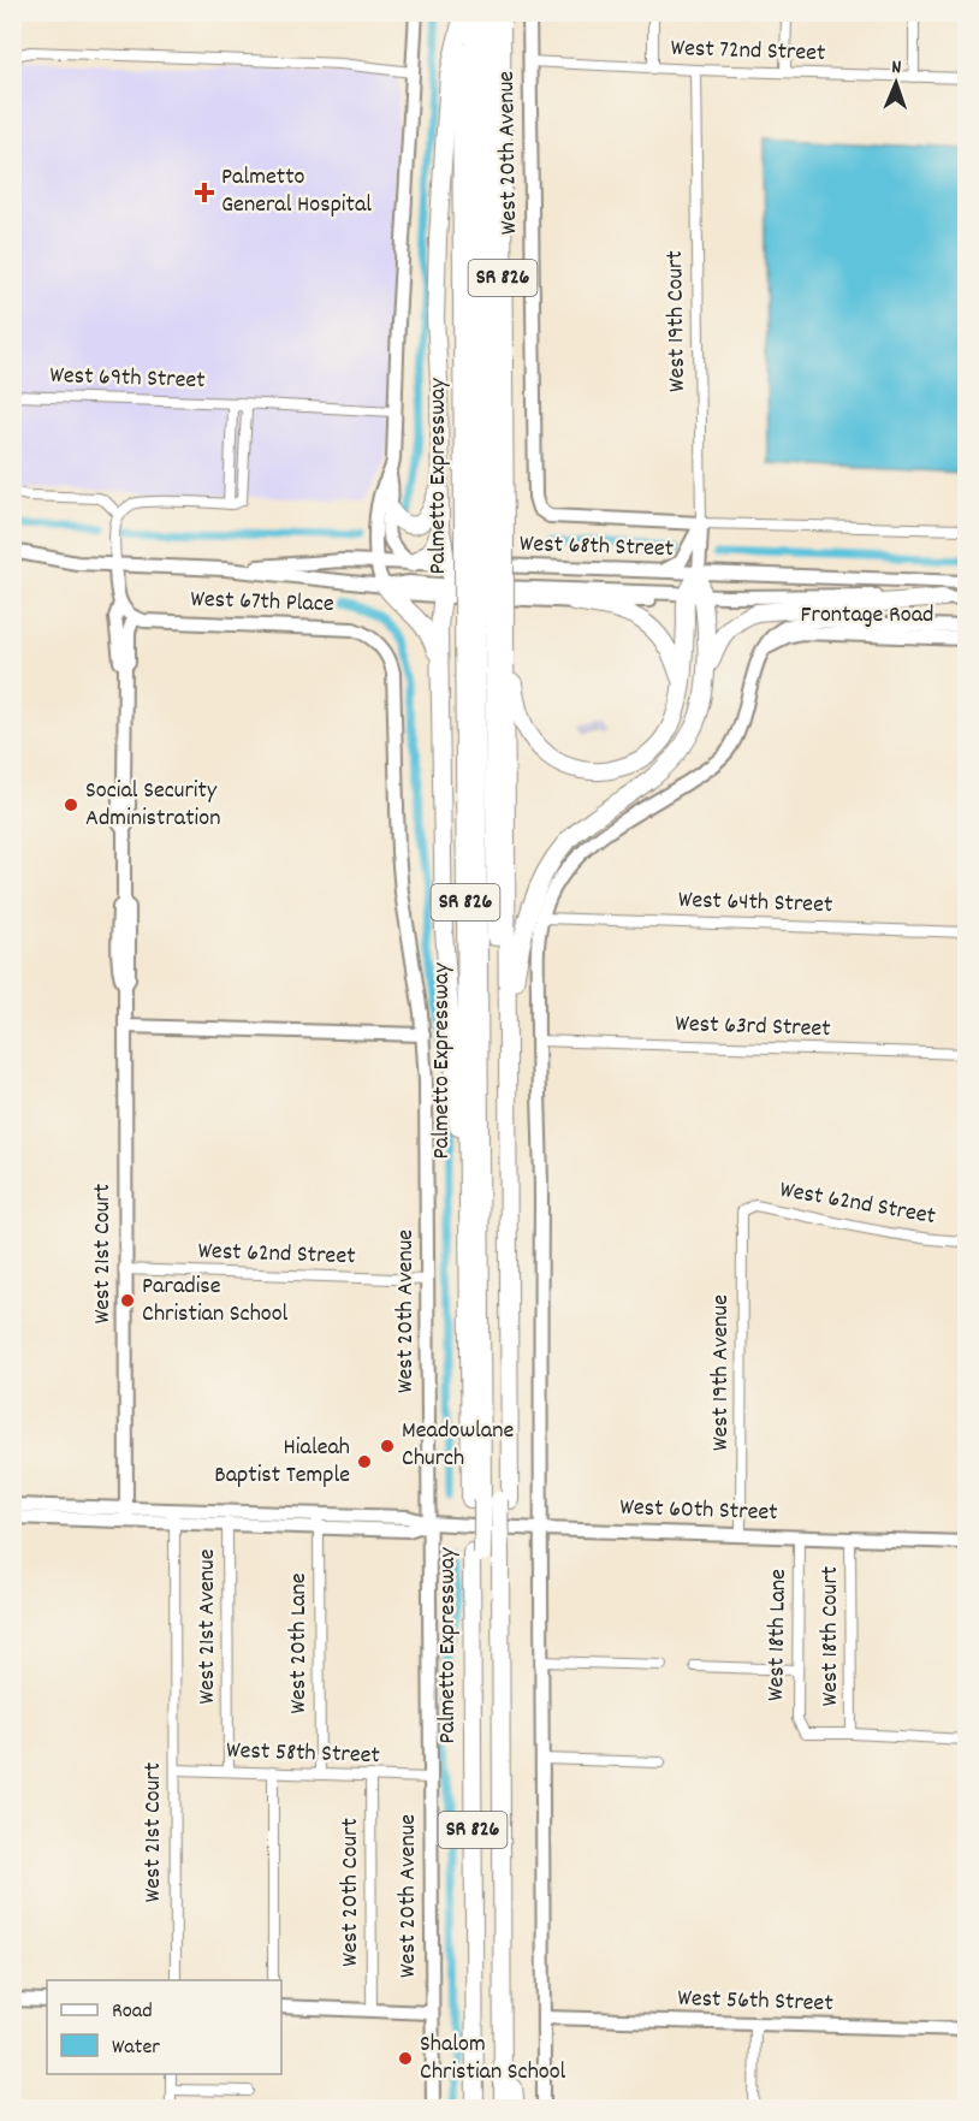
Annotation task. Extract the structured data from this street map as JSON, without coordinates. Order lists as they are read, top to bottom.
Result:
{
  "streets": {
    "highway": ["SR 826", "Palmetto Expressway"],
    "street": [
      "West 72nd Street",
      "West 20th Avenue",
      "West 19th Court",
      "West 69th Street",
      "West 68th Street",
      "West 67th Place",
      "Frontage Road",
      "West 64th Street",
      "West 63rd Street",
      "West 62nd Street",
      "West 21st Court",
      "West 19th Avenue",
      "West 60th Street",
      "West 21st Avenue",
      "West 18th Lane",
      "West 18th Court",
      "West 20th Lane",
      "West 58th Street",
      "West 20th Court",
      "West 56th Street"
    ]
  },
  "crossings": [
    ["West 72nd Street", "West 20th Avenue"],
    ["West 72nd Street", "West 19th Court"],
    ["West 20th Avenue", "West 68th Street"],
    ["West 20th Avenue", "West 67th Place"],
    ["West 20th Avenue", "West 62nd Street"],
    ["West 20th Avenue", "West 60th Street"],
    ["West 20th Avenue", "West 58th Street"],
    ["West 19th Court", "West 68th Street"],
    ["West 68th Street", "West 21st Court"],
    ["West 67th Place", "West 21st Court"],
    ["West 62nd Street", "West 21st Court"],
    ["West 62nd Street", "West 19th Avenue"],
    ["West 21st Court", "West 60th Street"],
    ["West 21st Court", "West 58th Street"],
    ["West 19th Avenue", "West 60th Street"],
    ["West 60th Street", "West 21st Avenue"],
    ["West 60th Street", "West 18th Lane"],
    ["West 60th Street", "West 18th Court"],
    ["West 60th Street", "West 20th Lane"],
    ["West 21st Avenue", "West 58th Street"],
    ["West 18th Lane", "West 18th Court"],
    ["West 20th Lane", "West 58th Street"],
    ["West 58th Street", "West 20th Court"]
  ],
  "places": {
    "health": ["Palmetto General Hospital"],
    "other": [
      "Social Security Administration",
      "Paradise Christian School",
      "Meadowlane Church",
      "Hialeah Baptist Temple",
      "Shalom Christian School"
    ]
  },
  "legend": ["Road", "Water"],
  "north": "top"
}
